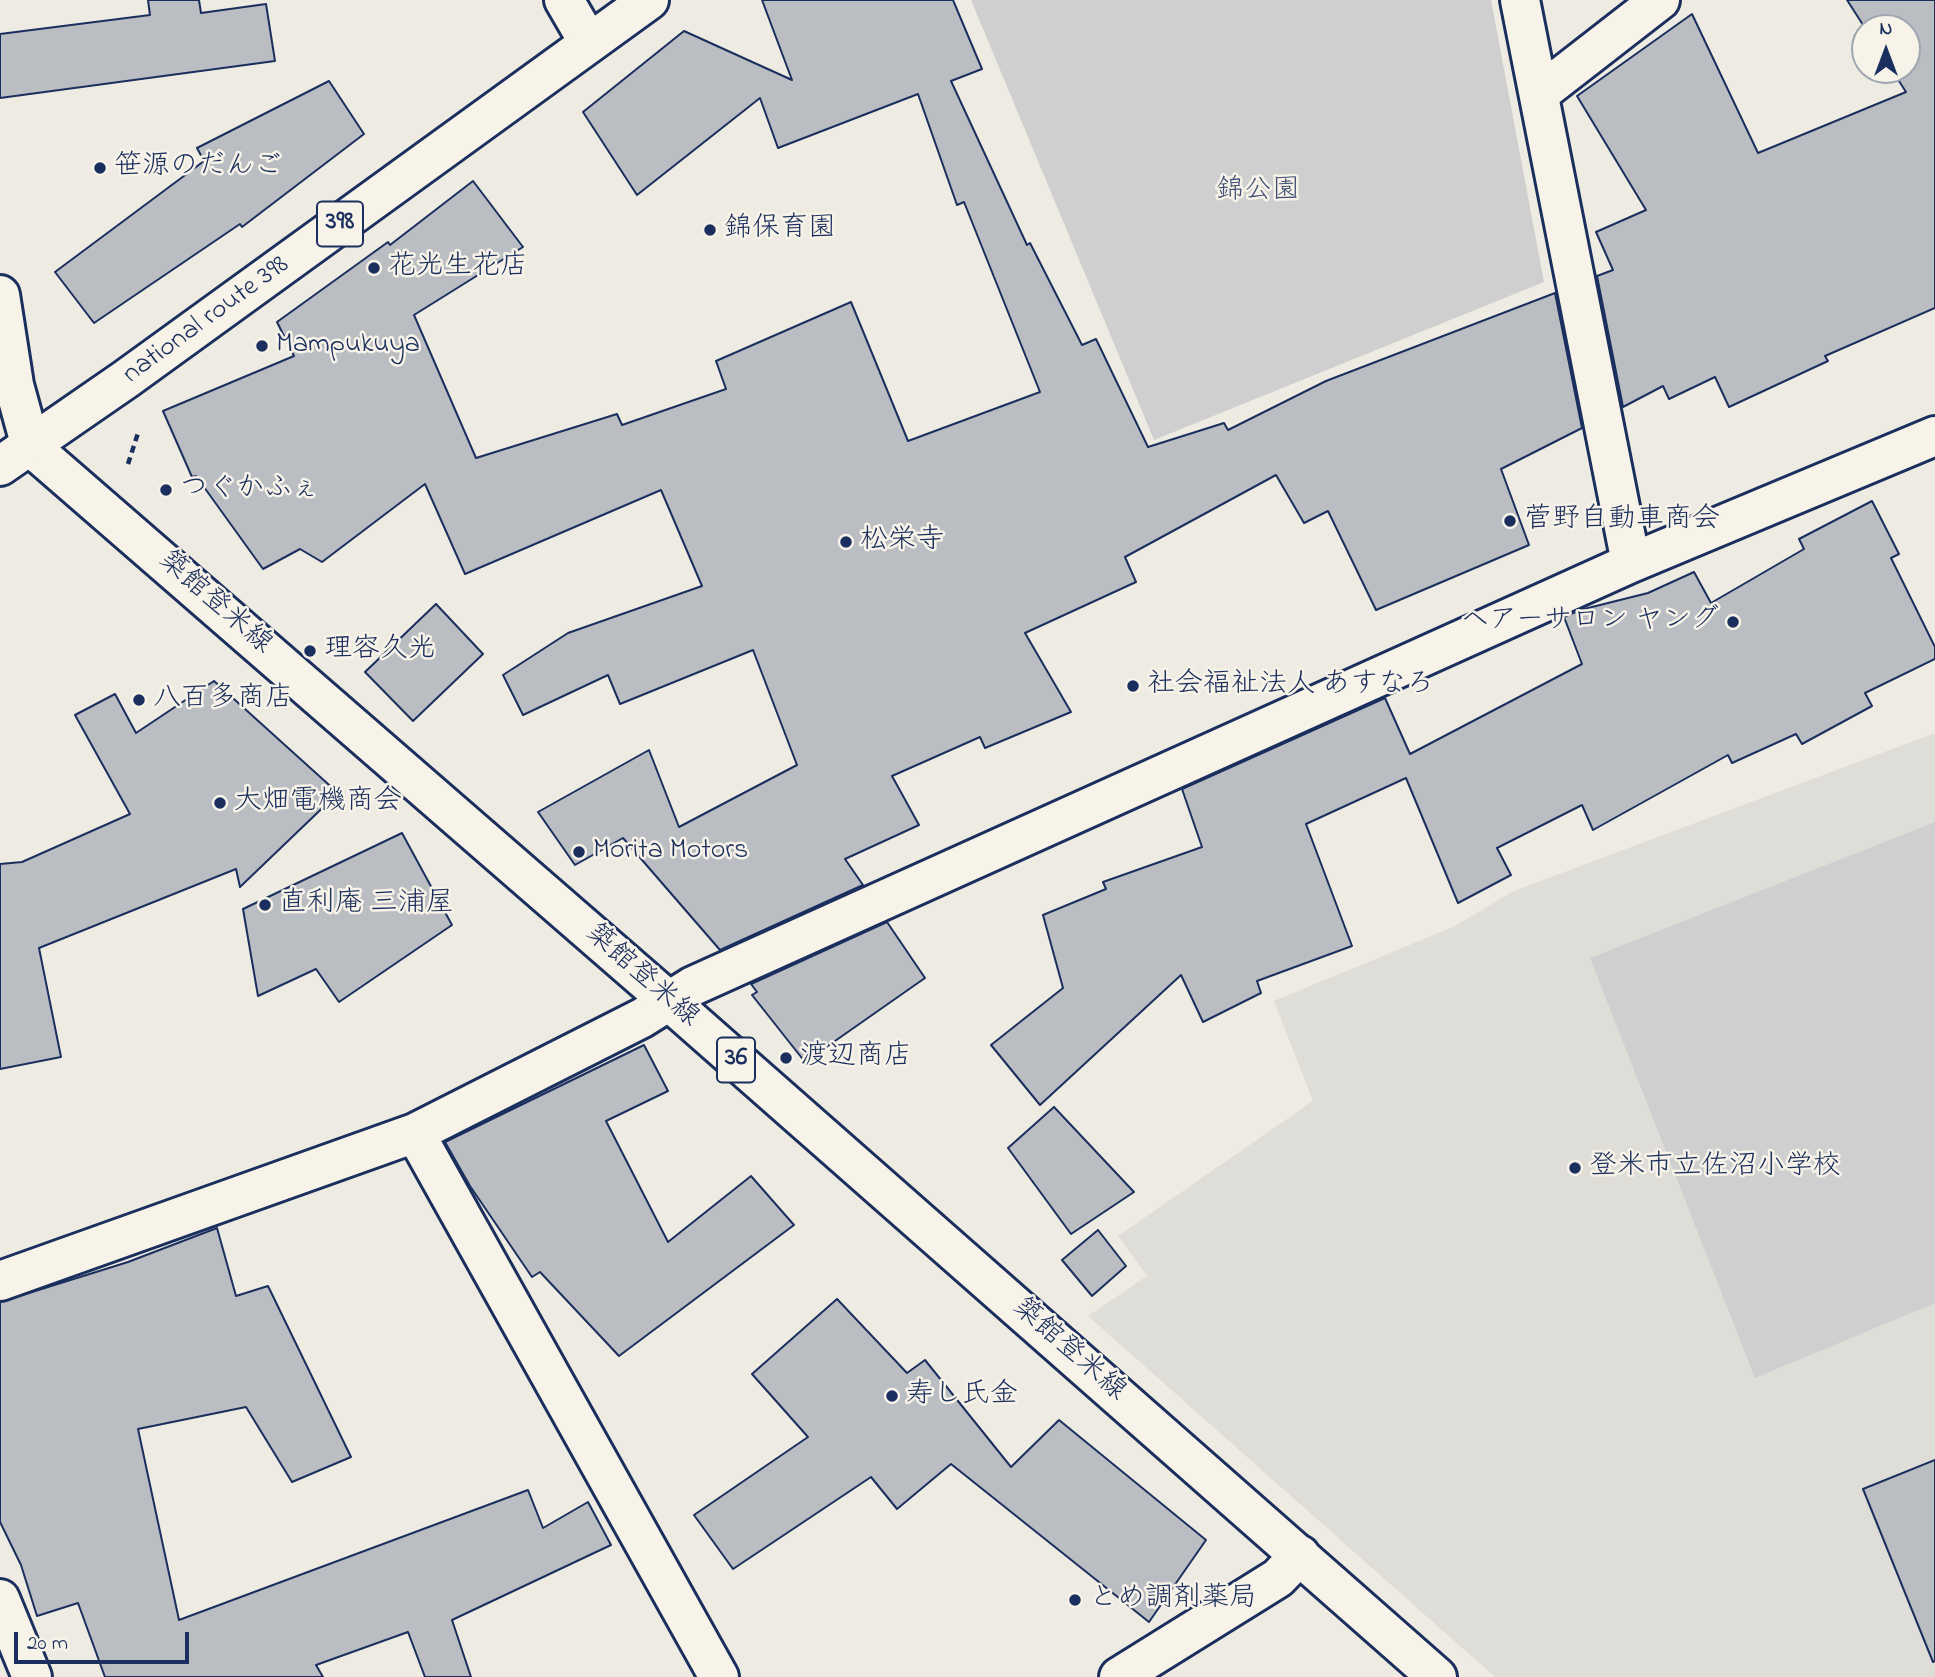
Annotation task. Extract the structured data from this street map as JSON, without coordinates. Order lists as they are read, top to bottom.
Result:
{
  "streets": {
    "main road": [
      "398",
      "national route 398",
      "築館登米線",
      "36"
    ]
  },
  "crossings": [
    ["national route 398", "築館登米線"]
  ],
  "parks": ["錦公園"],
  "places": [
    "笹源のだんご",
    "錦保育園",
    "花光生花店",
    "Mampukuya",
    "つぐかふぇ",
    "菅野自動車商会",
    "松栄寺",
    "ヘアーサロン ヤング",
    "理容久光",
    "社会福祉法人 あすなろ",
    "八百多商店",
    "大畑電機商会",
    "Morita Motors",
    "直利庵 三浦屋",
    "渡辺商店",
    "登米市立佐沼小学校",
    "寿し氏金",
    "とめ調剤薬局"
  ],
  "scale_bar": "20 m",
  "north": "top"
}
